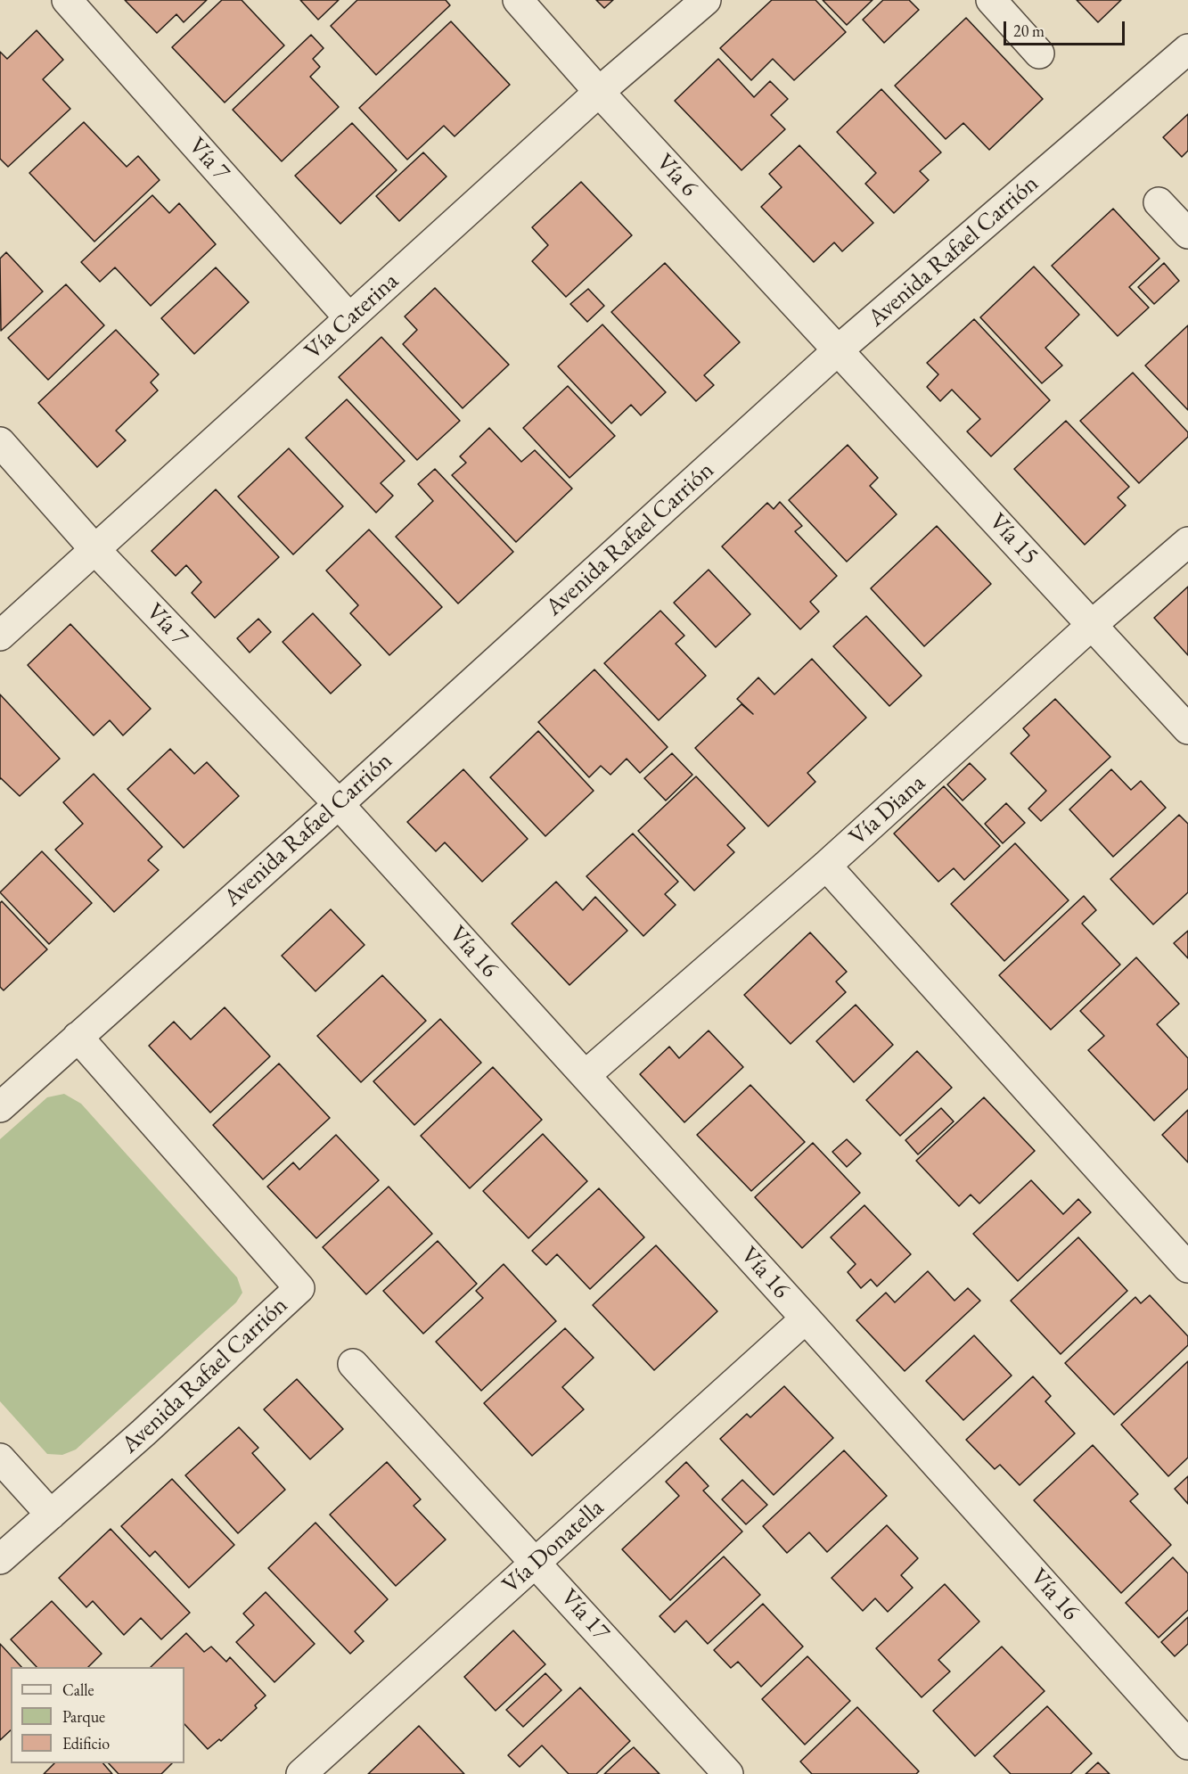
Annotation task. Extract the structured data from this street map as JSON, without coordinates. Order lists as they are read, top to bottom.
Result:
{
  "streets": {
    "street": [
      "Vía 7",
      "Vía 6",
      "Avenida Rafael Carrión",
      "Vía Caterina",
      "Vía 15",
      "Vía Diana",
      "Vía 16",
      "Vía Donatella",
      "Vía 17"
    ]
  },
  "crossings": [
    ["Vía 7", "Avenida Rafael Carrión"],
    ["Vía 7", "Vía Caterina"],
    ["Vía 7", "Vía 16"],
    ["Vía 6", "Avenida Rafael Carrión"],
    ["Vía 6", "Vía Caterina"],
    ["Vía 6", "Vía 15"],
    ["Avenida Rafael Carrión", "Vía 15"],
    ["Avenida Rafael Carrión", "Vía 16"],
    ["Vía 15", "Vía Diana"],
    ["Vía Diana", "Vía 16"],
    ["Vía 16", "Vía Donatella"],
    ["Vía Donatella", "Vía 17"]
  ],
  "legend": ["Calle", "Parque", "Edificio"],
  "scale_bar": "20 m"
}
